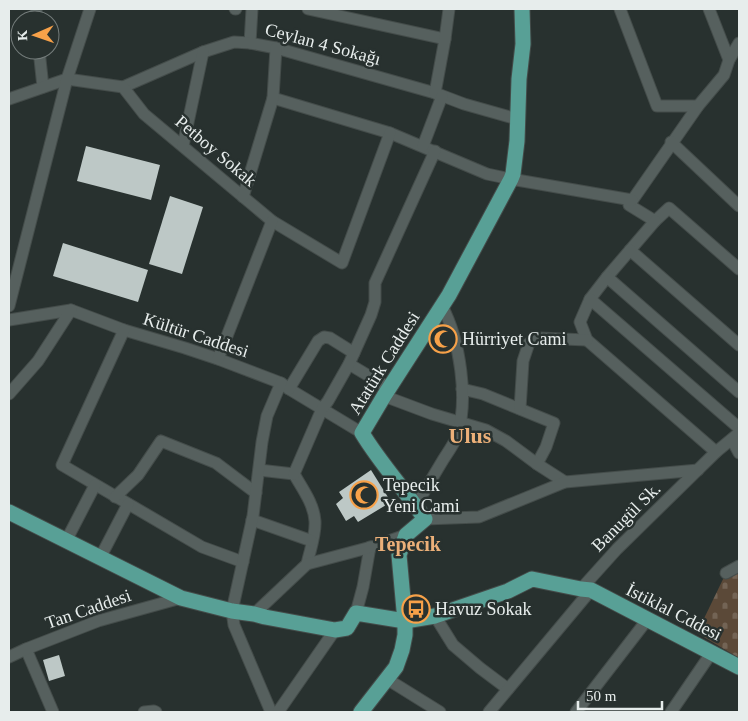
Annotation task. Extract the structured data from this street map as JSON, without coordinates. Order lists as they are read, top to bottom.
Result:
{
  "streets": {
    "main road": ["Atatürk Caddesi", "İstiklal Cddesi"],
    "street": [
      "Ceylan 4 Sokağı",
      "Petboy Sokak",
      "Kültür Caddesi",
      "Banugül Sk.",
      "Tan Caddesi"
    ]
  },
  "crossings": [
    ["Ceylan 4 Sokağı", "Petboy Sokak"],
    ["Ceylan 4 Sokağı", "Atatürk Caddesi"],
    ["Kültür Caddesi", "Atatürk Caddesi"],
    ["Banugül Sk.", "İstiklal Cddesi"]
  ],
  "districts": ["Ulus", "Tepecik"],
  "places": {
    "mosque": ["Hürriyet Cami", "Tepecik Yeni Cami"],
    "bus stop": ["Havuz Sokak"]
  },
  "scale_bar": "50 m",
  "north": "left"
}
